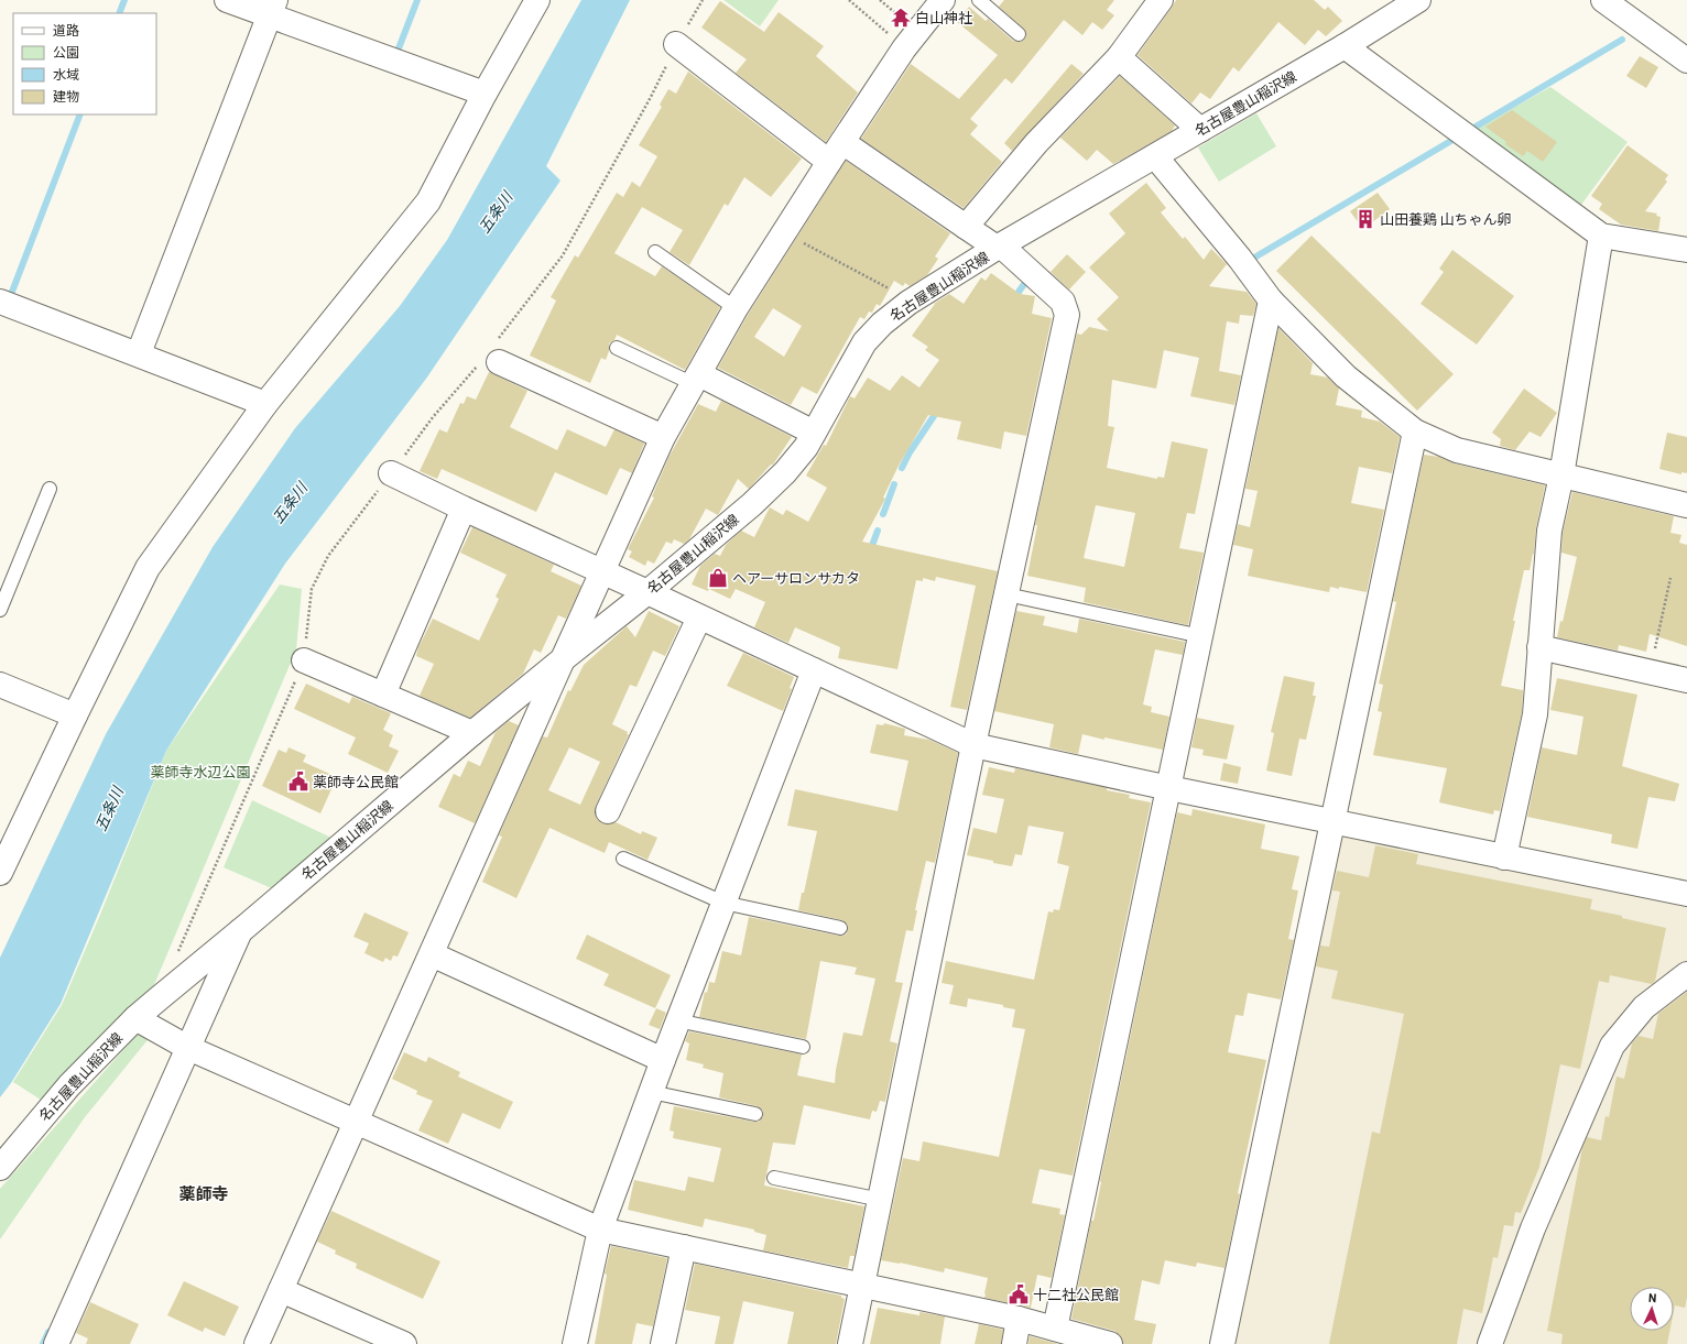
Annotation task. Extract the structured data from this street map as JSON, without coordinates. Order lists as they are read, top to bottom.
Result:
{
  "streets": {
    "street": ["名古屋豊山稲沢線"]
  },
  "districts": ["薬師寺"],
  "water": ["五条川"],
  "parks": ["薬師寺水辺公園"],
  "places": {
    "temple": ["白山神社"],
    "building": ["山田養鶏 山ちゃん卵"],
    "shop": ["ヘアーサロンサカタ"],
    "public building": ["薬師寺公民館", "十二社公民館"]
  },
  "legend": [
    "道路",
    "公園",
    "水域",
    "建物"
  ],
  "north": "top"
}
